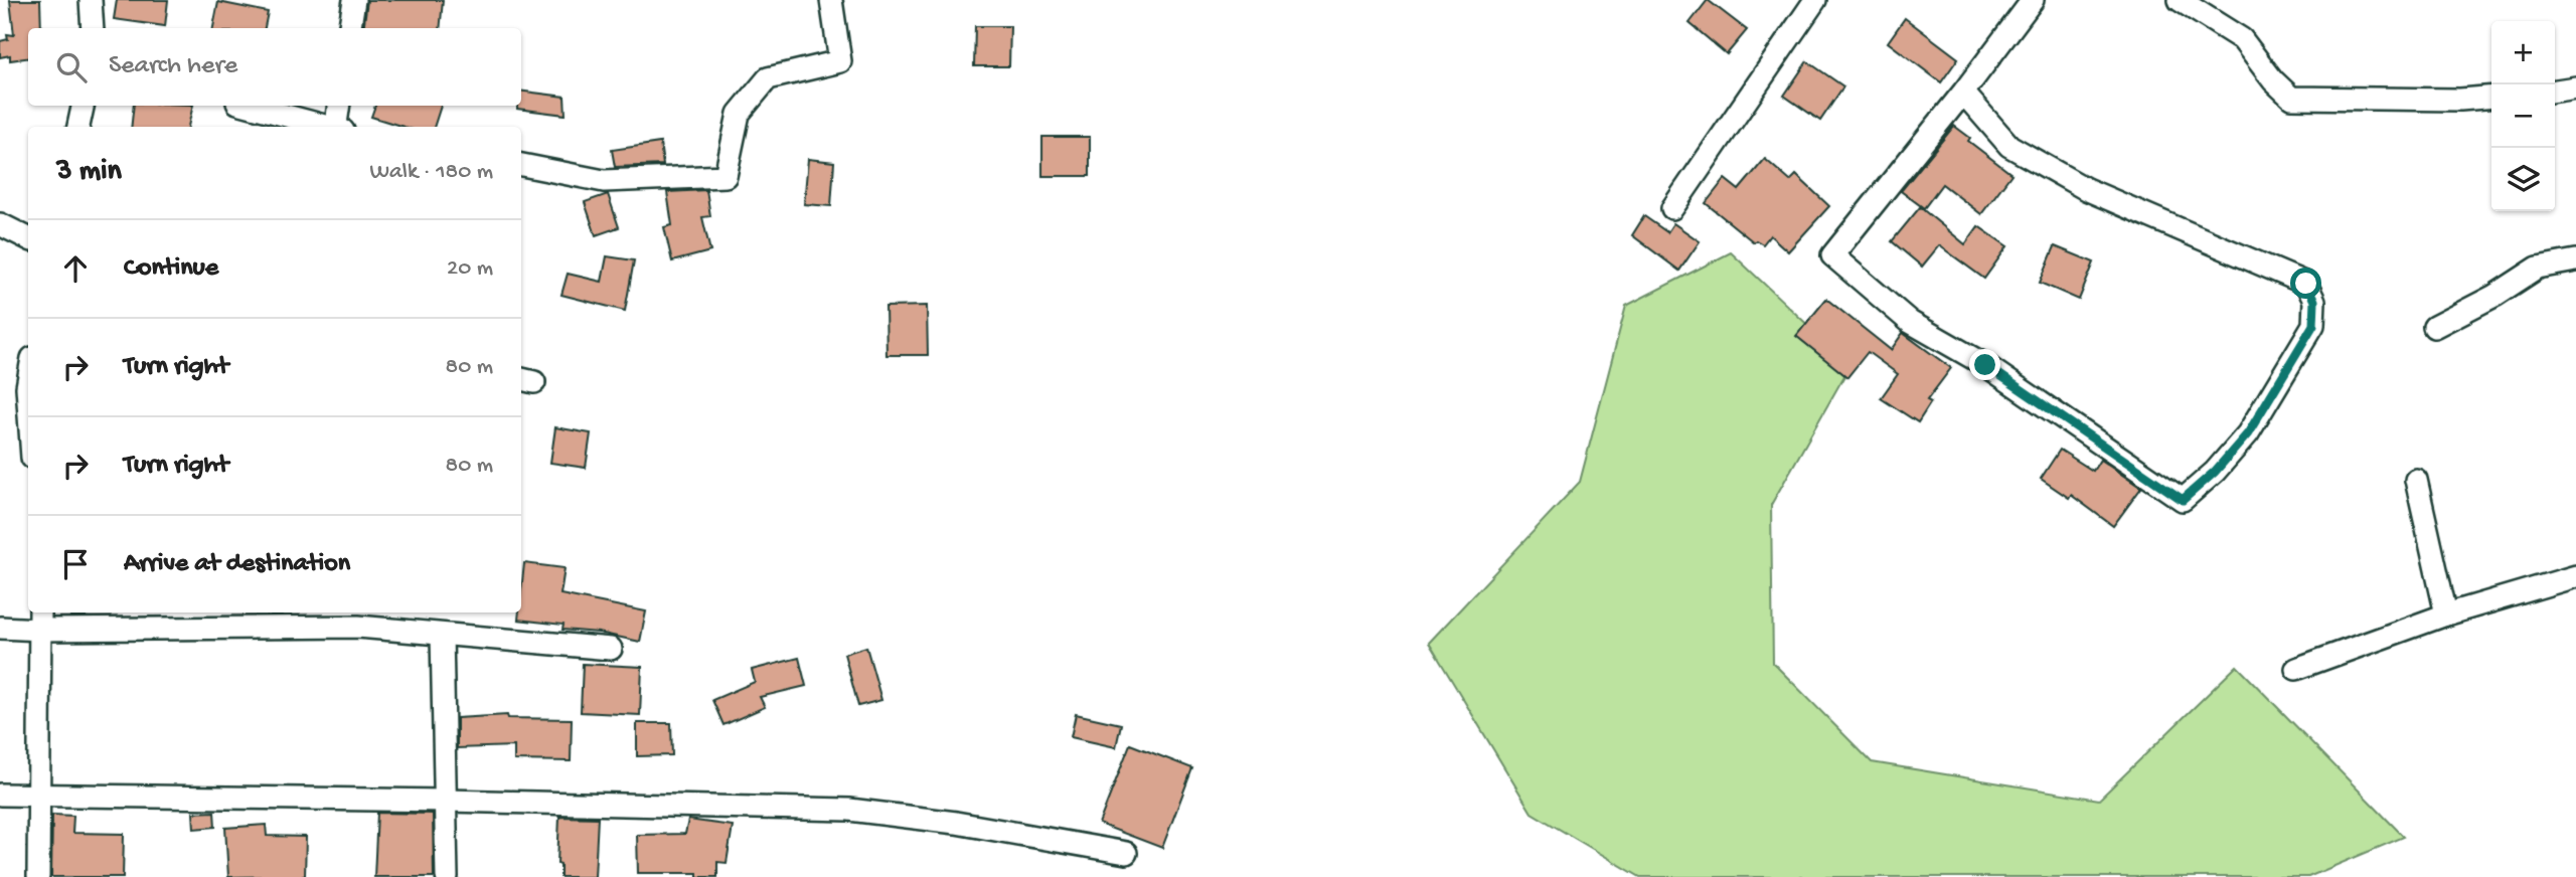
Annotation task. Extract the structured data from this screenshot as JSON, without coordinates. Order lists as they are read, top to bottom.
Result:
{
  "page": {
    "map_buttons": ["+", "−"],
    "search": "Search here",
    "heading": ["3 min", "Walk · 180 m"],
    "list": [
      ["Continue", "20 m"],
      ["Turn right", "80 m"],
      ["Turn right", "80 m"],
      "Arrive at destination"
    ]
  }
}
